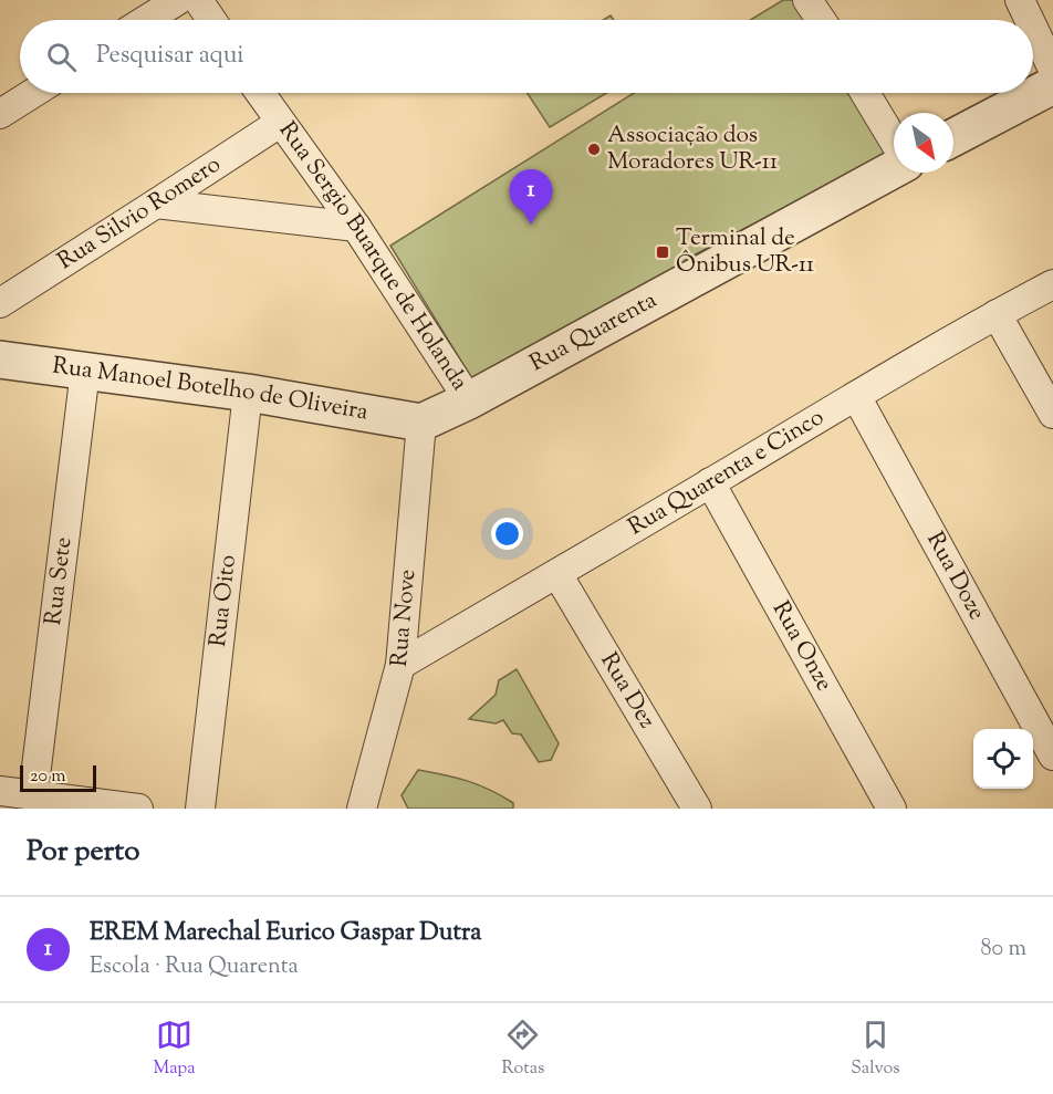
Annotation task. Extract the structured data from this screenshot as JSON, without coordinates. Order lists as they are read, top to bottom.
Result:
{
  "streets": {
    "street": [
      "Rua Silvio Romero",
      "Rua Sergio Buarque de Holanda",
      "Rua Quarenta",
      "Rua Manoel Botelho de Oliveira",
      "Rua Quarenta e Cinco",
      "Rua Doze",
      "Rua Sete",
      "Rua Oito",
      "Rua Nove",
      "Rua Onze",
      "Rua Dez"
    ]
  },
  "crossings": [
    ["Rua Silvio Romero", "Rua Sergio Buarque de Holanda"],
    ["Rua Sergio Buarque de Holanda", "Rua Quarenta"],
    ["Rua Quarenta", "Rua Manoel Botelho de Oliveira"],
    ["Rua Quarenta", "Rua Nove"],
    ["Rua Manoel Botelho de Oliveira", "Rua Sete"],
    ["Rua Manoel Botelho de Oliveira", "Rua Oito"],
    ["Rua Manoel Botelho de Oliveira", "Rua Nove"],
    ["Rua Quarenta e Cinco", "Rua Doze"],
    ["Rua Quarenta e Cinco", "Rua Nove"],
    ["Rua Quarenta e Cinco", "Rua Onze"],
    ["Rua Quarenta e Cinco", "Rua Dez"]
  ],
  "places": {
    "other": ["Associação dos Moradores UR-11"],
    "transit": ["Terminal de Ônibus UR-11"]
  },
  "scale_bar": "20 m",
  "north": "bottom right",
  "page": {
    "search": "Pesquisar aqui",
    "pins": "1",
    "scale": "20 m",
    "heading": "Por perto",
    "list": [
      {
        "mark": "1",
        "name": "EREM Marechal Eurico Gaspar Dutra",
        "note": "Escola · Rua Quarenta",
        "value": "80 m"
      }
    ],
    "nav": ["Mapa", "Rotas", "Salvos"]
  }
}
